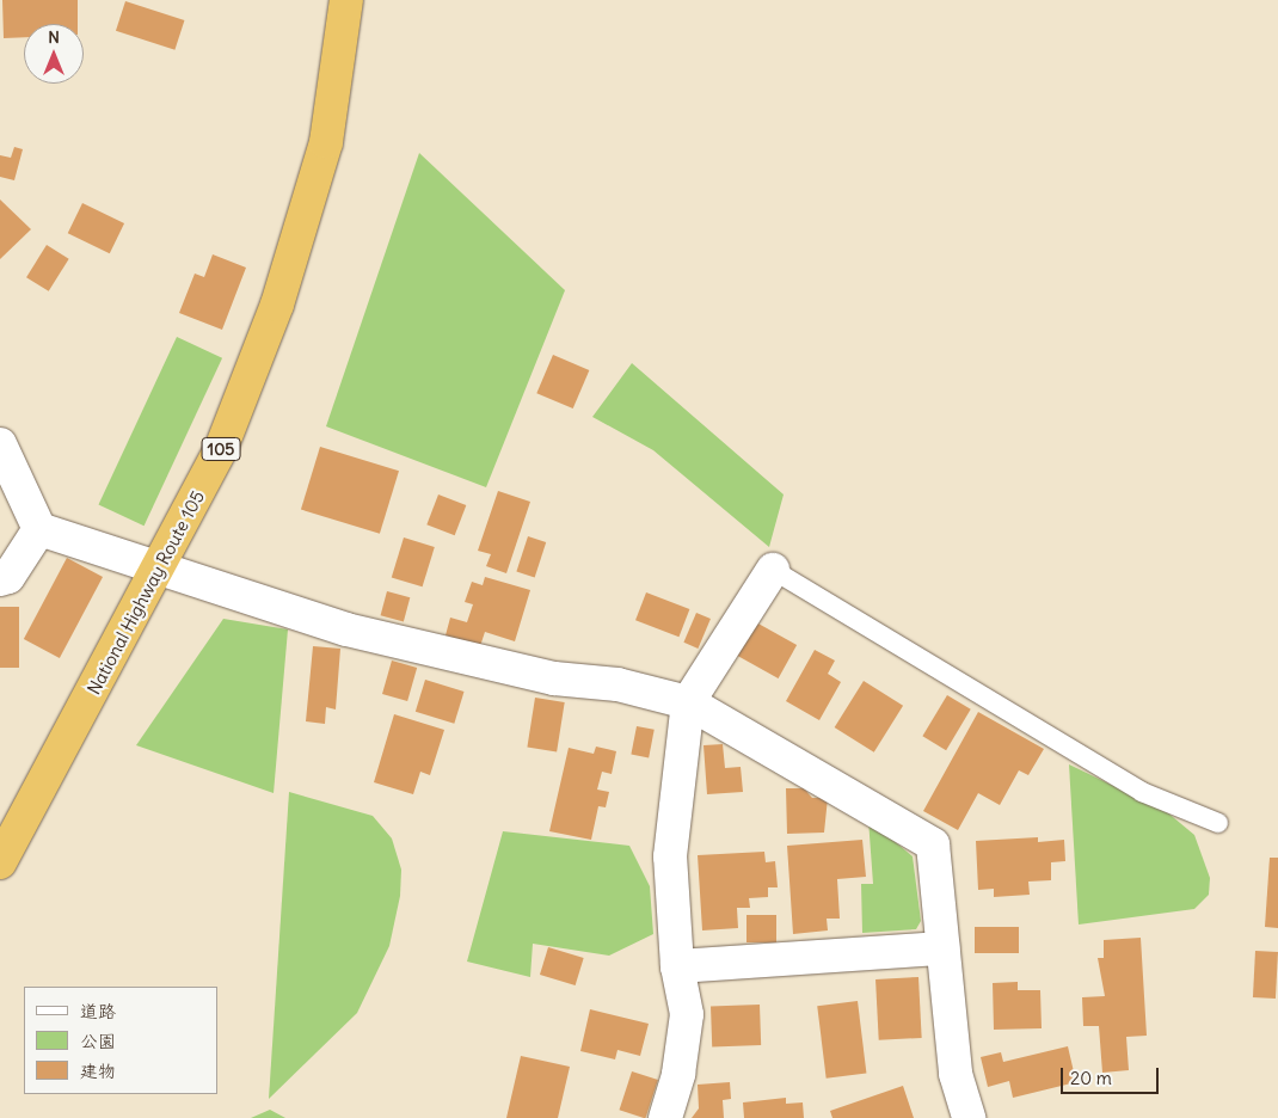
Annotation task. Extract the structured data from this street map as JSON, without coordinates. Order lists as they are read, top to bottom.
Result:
{
  "streets": {
    "highway": ["105", "National Highway Route 105"]
  },
  "legend": ["道路", "公園", "建物"],
  "scale_bar": "20 m",
  "north": "top"
}
